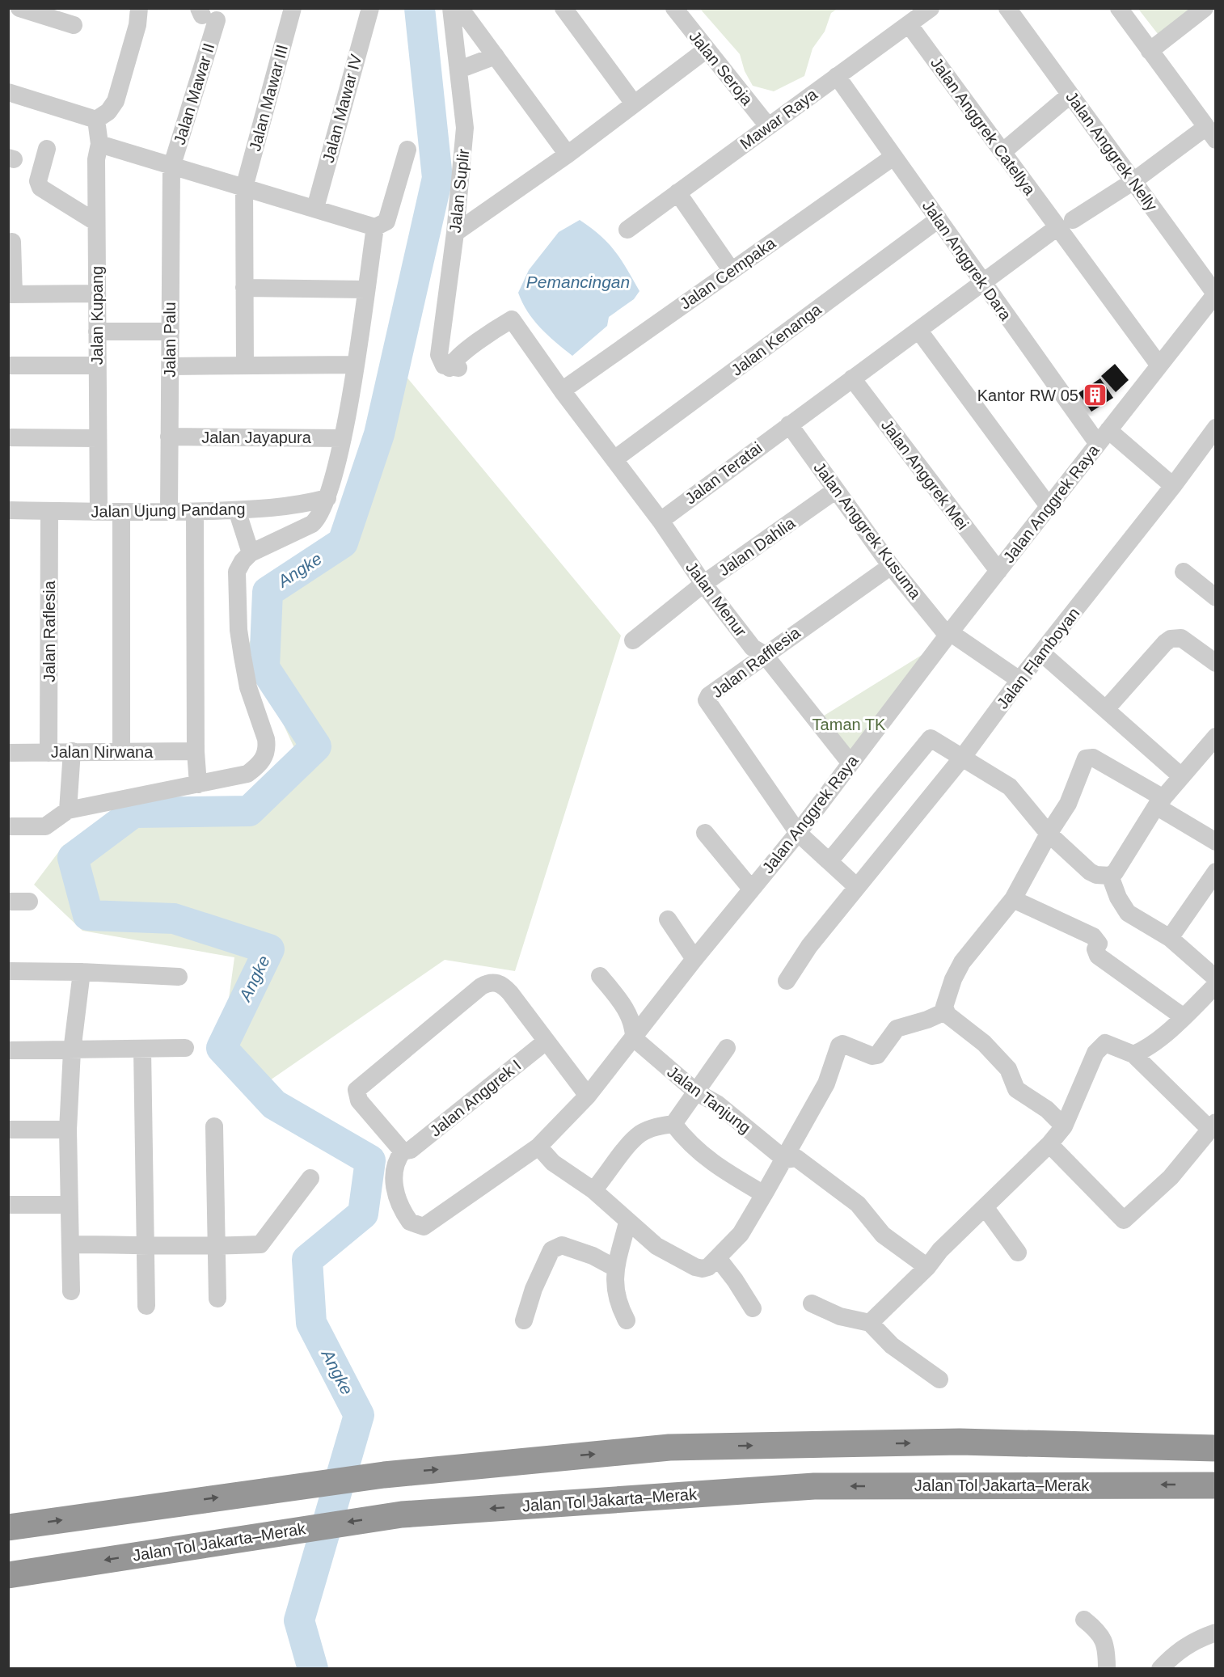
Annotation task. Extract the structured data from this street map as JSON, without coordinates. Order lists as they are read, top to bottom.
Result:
{
  "streets": {
    "highway": ["Jalan Tol Jakarta–Merak"],
    "street": [
      "Jalan Seroja",
      "Jalan Mawar II",
      "Jalan Mawar III",
      "Jalan Mawar IV",
      "Mawar Raya",
      "Jalan Anggrek Catellya",
      "Jalan Anggrek Nelly",
      "Jalan Suplir",
      "Jalan Anggrek Dara",
      "Jalan Cempaka",
      "Jalan Kupang",
      "Jalan Palu",
      "Jalan Kenanga",
      "Jalan Jayapura",
      "Jalan Teratai",
      "Jalan Anggrek Mei",
      "Jalan Anggrek Raya",
      "Jalan Ujung Pandang",
      "Jalan Anggrek Kusuma",
      "Jalan Dahlia",
      "Jalan Menur",
      "Jalan Raflesia",
      "Jalan Flamboyan",
      "Jalan Rafflesia",
      "Jalan Nirwana",
      "Jalan Anggrek I",
      "Jalan Tanjung"
    ]
  },
  "crossings": [
    ["Jalan Seroja", "Mawar Raya"],
    ["Jalan Mawar II", "Jalan Palu"],
    ["Mawar Raya", "Jalan Anggrek Catellya"],
    ["Mawar Raya", "Jalan Anggrek Dara"],
    ["Jalan Anggrek Catellya", "Jalan Anggrek Raya"],
    ["Jalan Anggrek Nelly", "Jalan Anggrek Raya"],
    ["Jalan Suplir", "Jalan Cempaka"],
    ["Jalan Anggrek Dara", "Jalan Cempaka"],
    ["Jalan Anggrek Dara", "Jalan Kenanga"],
    ["Jalan Anggrek Dara", "Jalan Teratai"],
    ["Jalan Anggrek Dara", "Jalan Anggrek Raya"],
    ["Jalan Anggrek Dara", "Jalan Flamboyan"],
    ["Jalan Kupang", "Jalan Ujung Pandang"],
    ["Jalan Palu", "Jalan Jayapura"],
    ["Jalan Palu", "Jalan Ujung Pandang"],
    ["Jalan Teratai", "Jalan Anggrek Mei"],
    ["Jalan Teratai", "Jalan Anggrek Kusuma"],
    ["Jalan Teratai", "Jalan Menur"],
    ["Jalan Anggrek Mei", "Jalan Anggrek Raya"],
    ["Jalan Anggrek Raya", "Jalan Anggrek Kusuma"],
    ["Jalan Anggrek Raya", "Jalan Menur"],
    ["Jalan Anggrek Raya", "Jalan Rafflesia"],
    ["Jalan Anggrek Raya", "Jalan Anggrek I"],
    ["Jalan Anggrek Raya", "Jalan Tanjung"],
    ["Jalan Ujung Pandang", "Jalan Raflesia"],
    ["Jalan Anggrek Kusuma", "Jalan Dahlia"],
    ["Jalan Anggrek Kusuma", "Jalan Flamboyan"],
    ["Jalan Anggrek Kusuma", "Jalan Rafflesia"],
    ["Jalan Dahlia", "Jalan Menur"],
    ["Jalan Menur", "Jalan Rafflesia"],
    ["Jalan Raflesia", "Jalan Nirwana"]
  ],
  "water": ["Pemancingan", "Angke"],
  "parks": ["Taman TK"],
  "places": {
    "building": ["Kantor RW 05"]
  }
}
